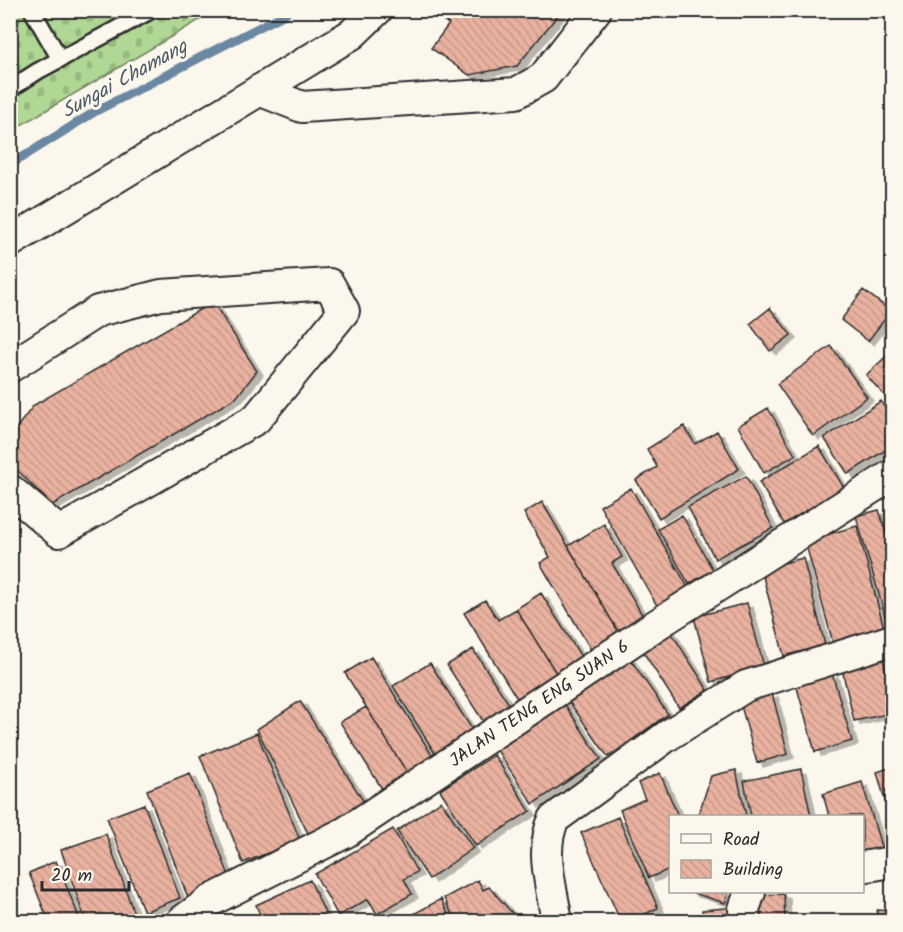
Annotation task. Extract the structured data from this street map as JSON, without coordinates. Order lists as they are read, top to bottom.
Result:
{
  "streets": {
    "street": ["JALAN TENG ENG SUAN 6"]
  },
  "water": ["Sungai Chamang"],
  "legend": ["Road", "Building"],
  "scale_bar": "20 m"
}
